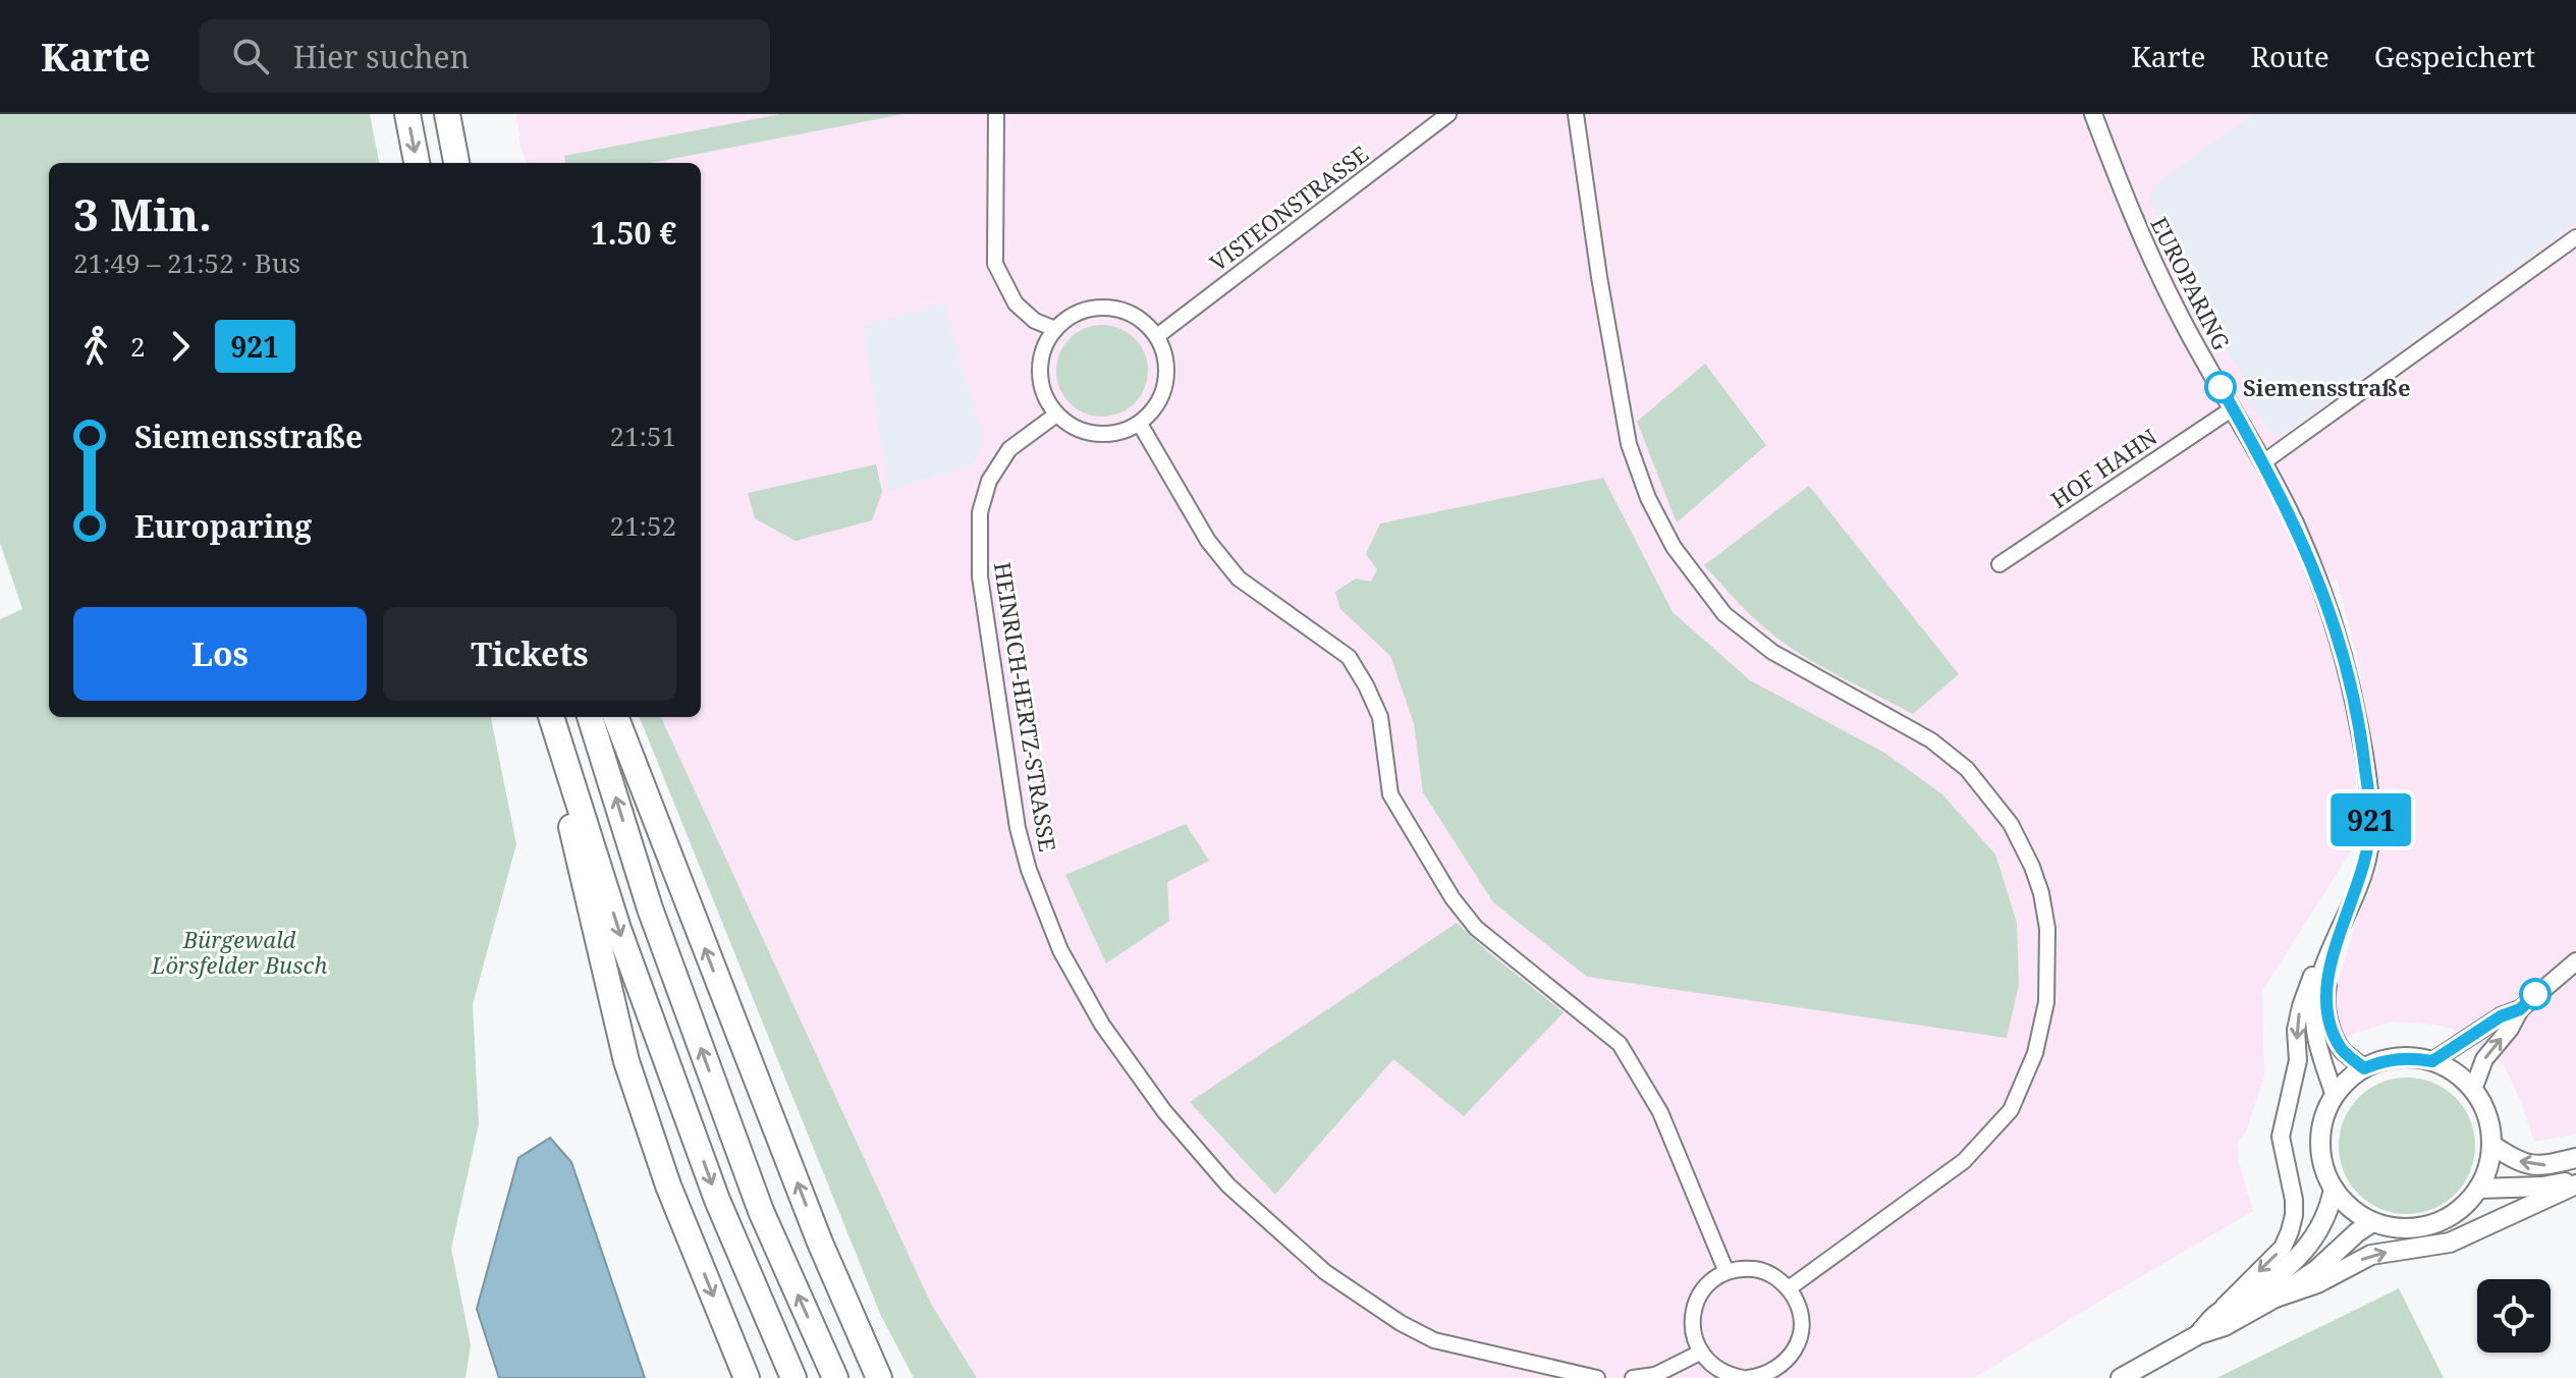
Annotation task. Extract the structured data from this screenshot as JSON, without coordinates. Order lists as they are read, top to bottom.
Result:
{
  "streets": {
    "street": [
      "VISTEONSTRASSE",
      "EUROPARING",
      "HOF HAHN",
      "HEINRICH-HERTZ-STRASSE"
    ]
  },
  "crossings": [
    ["VISTEONSTRASSE", "HEINRICH-HERTZ-STRASSE"],
    ["EUROPARING", "HOF HAHN"]
  ],
  "parks": ["Bürgewald Lörsfelder Busch"],
  "places": ["Siemensstraße"],
  "lines": ["bus line 921"],
  "page": {
    "header": "Karte",
    "search": "Hier suchen",
    "nav": ["Karte", "Route", "Gespeichert"],
    "on_map": "921",
    "heading": ["3 Min.", "21:49 – 21:52 · Bus", "1.50 €"],
    "legs": ["2", "921"],
    "list": [
      {
        "name": "Siemensstraße",
        "value": "21:51"
      },
      {
        "name": "Europaring",
        "value": "21:52"
      }
    ],
    "buttons": ["Los", "Tickets"]
  }
}
